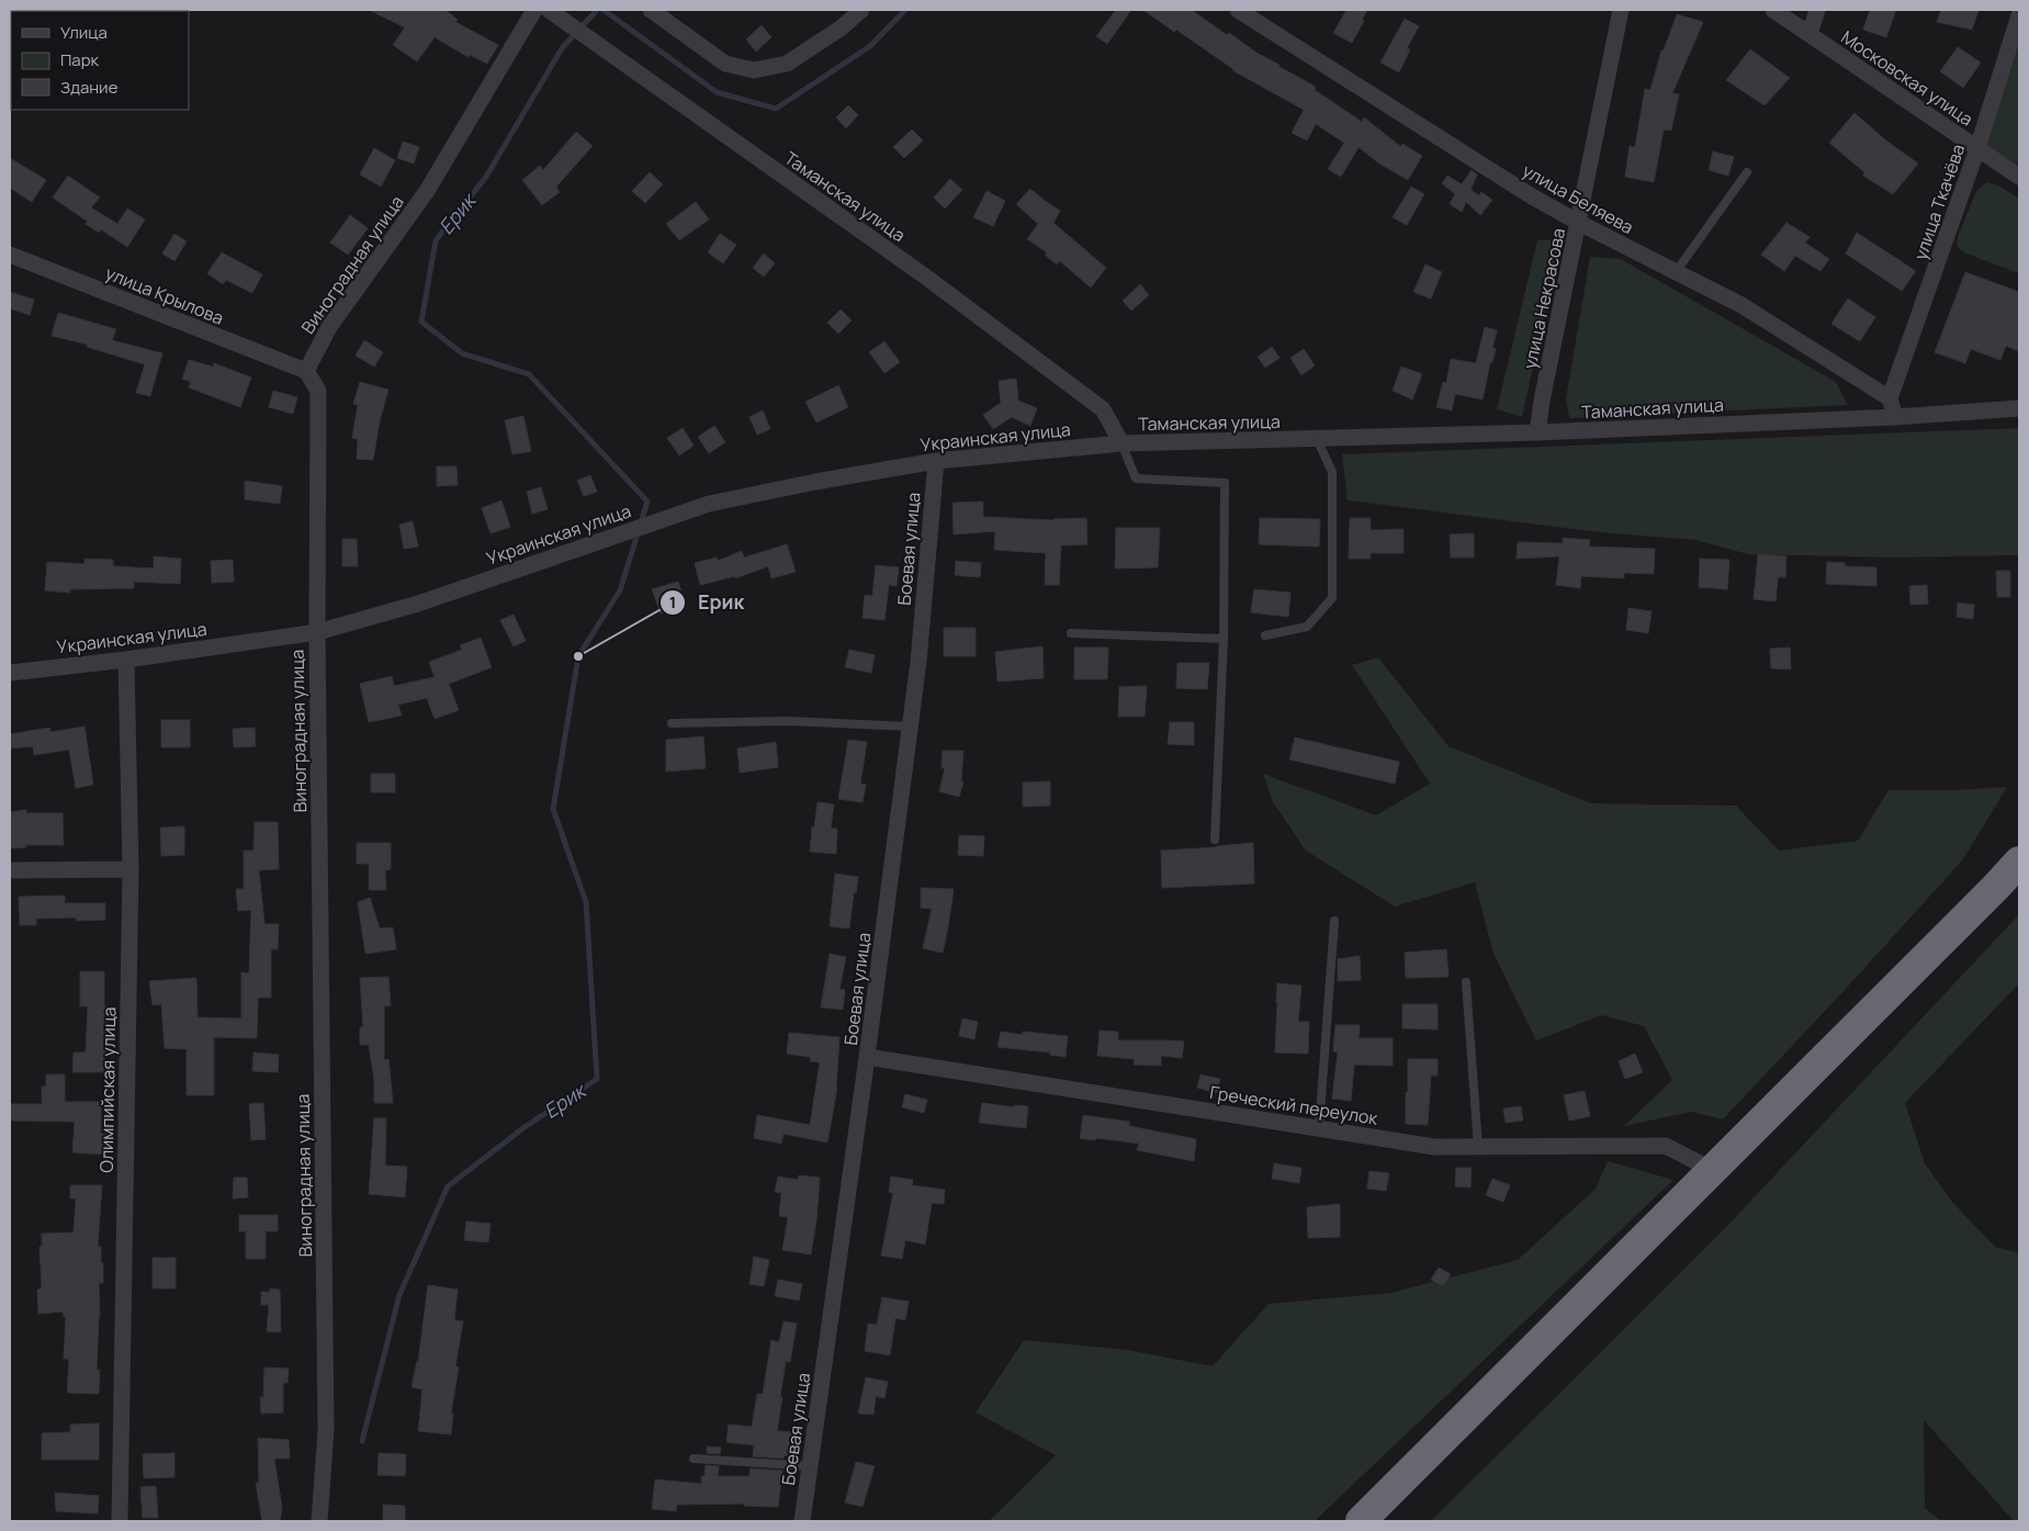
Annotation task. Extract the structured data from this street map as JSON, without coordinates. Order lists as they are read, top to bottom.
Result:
{
  "streets": {
    "street": [
      "Московская улица",
      "Таманская улица",
      "улица Беляева",
      "улица Ткачёва",
      "Виноградная улица",
      "улица Крылова",
      "улица Некрасова",
      "Украинская улица",
      "Боевая улица",
      "Олимпийская улица",
      "Греческий переулок"
    ]
  },
  "crossings": [
    ["Московская улица", "улица Ткачёва"],
    ["Таманская улица", "улица Некрасова"],
    ["Таманская улица", "Украинская улица"],
    ["улица Беляева", "улица Ткачёва"],
    ["улица Беляева", "улица Некрасова"],
    ["Виноградная улица", "улица Крылова"],
    ["Виноградная улица", "Украинская улица"],
    ["Украинская улица", "Боевая улица"],
    ["Украинская улица", "Олимпийская улица"],
    ["Боевая улица", "Греческий переулок"]
  ],
  "water": ["Ерик"],
  "places": ["Ерик"],
  "legend": ["Улица", "Парк", "Здание"]
}
